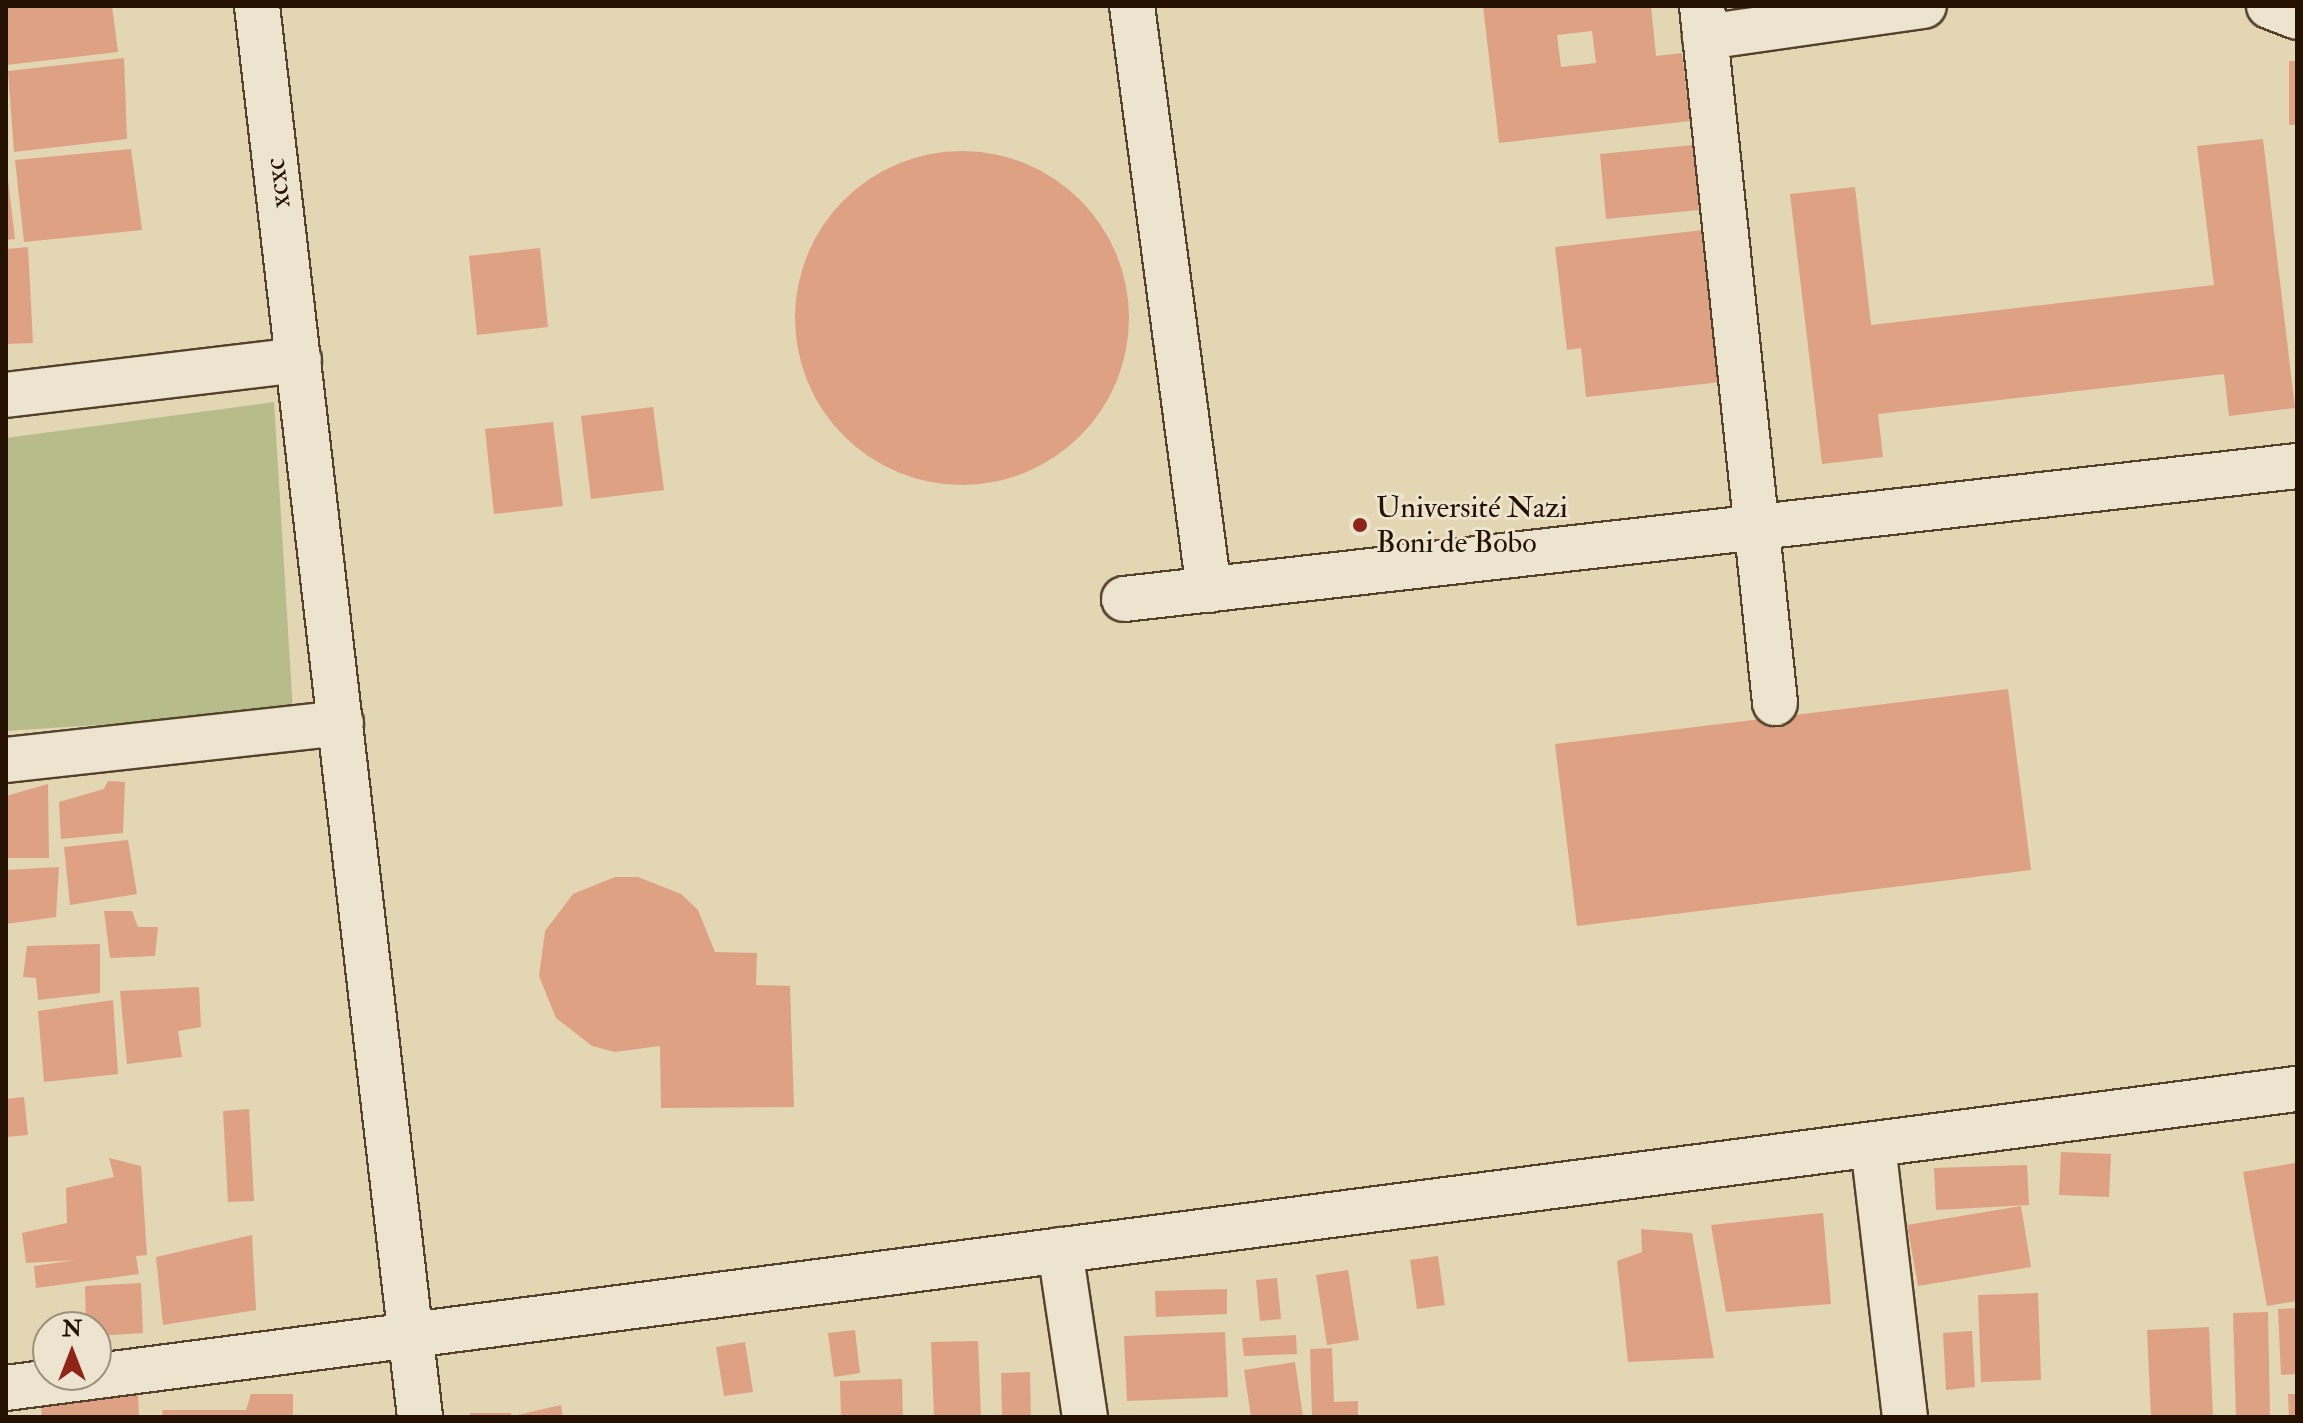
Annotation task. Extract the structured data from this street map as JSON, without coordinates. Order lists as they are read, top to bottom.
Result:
{
  "streets": {
    "street": ["xcxc"]
  },
  "places": ["Université Nazi Boni de Bobo"],
  "north": "top"
}
